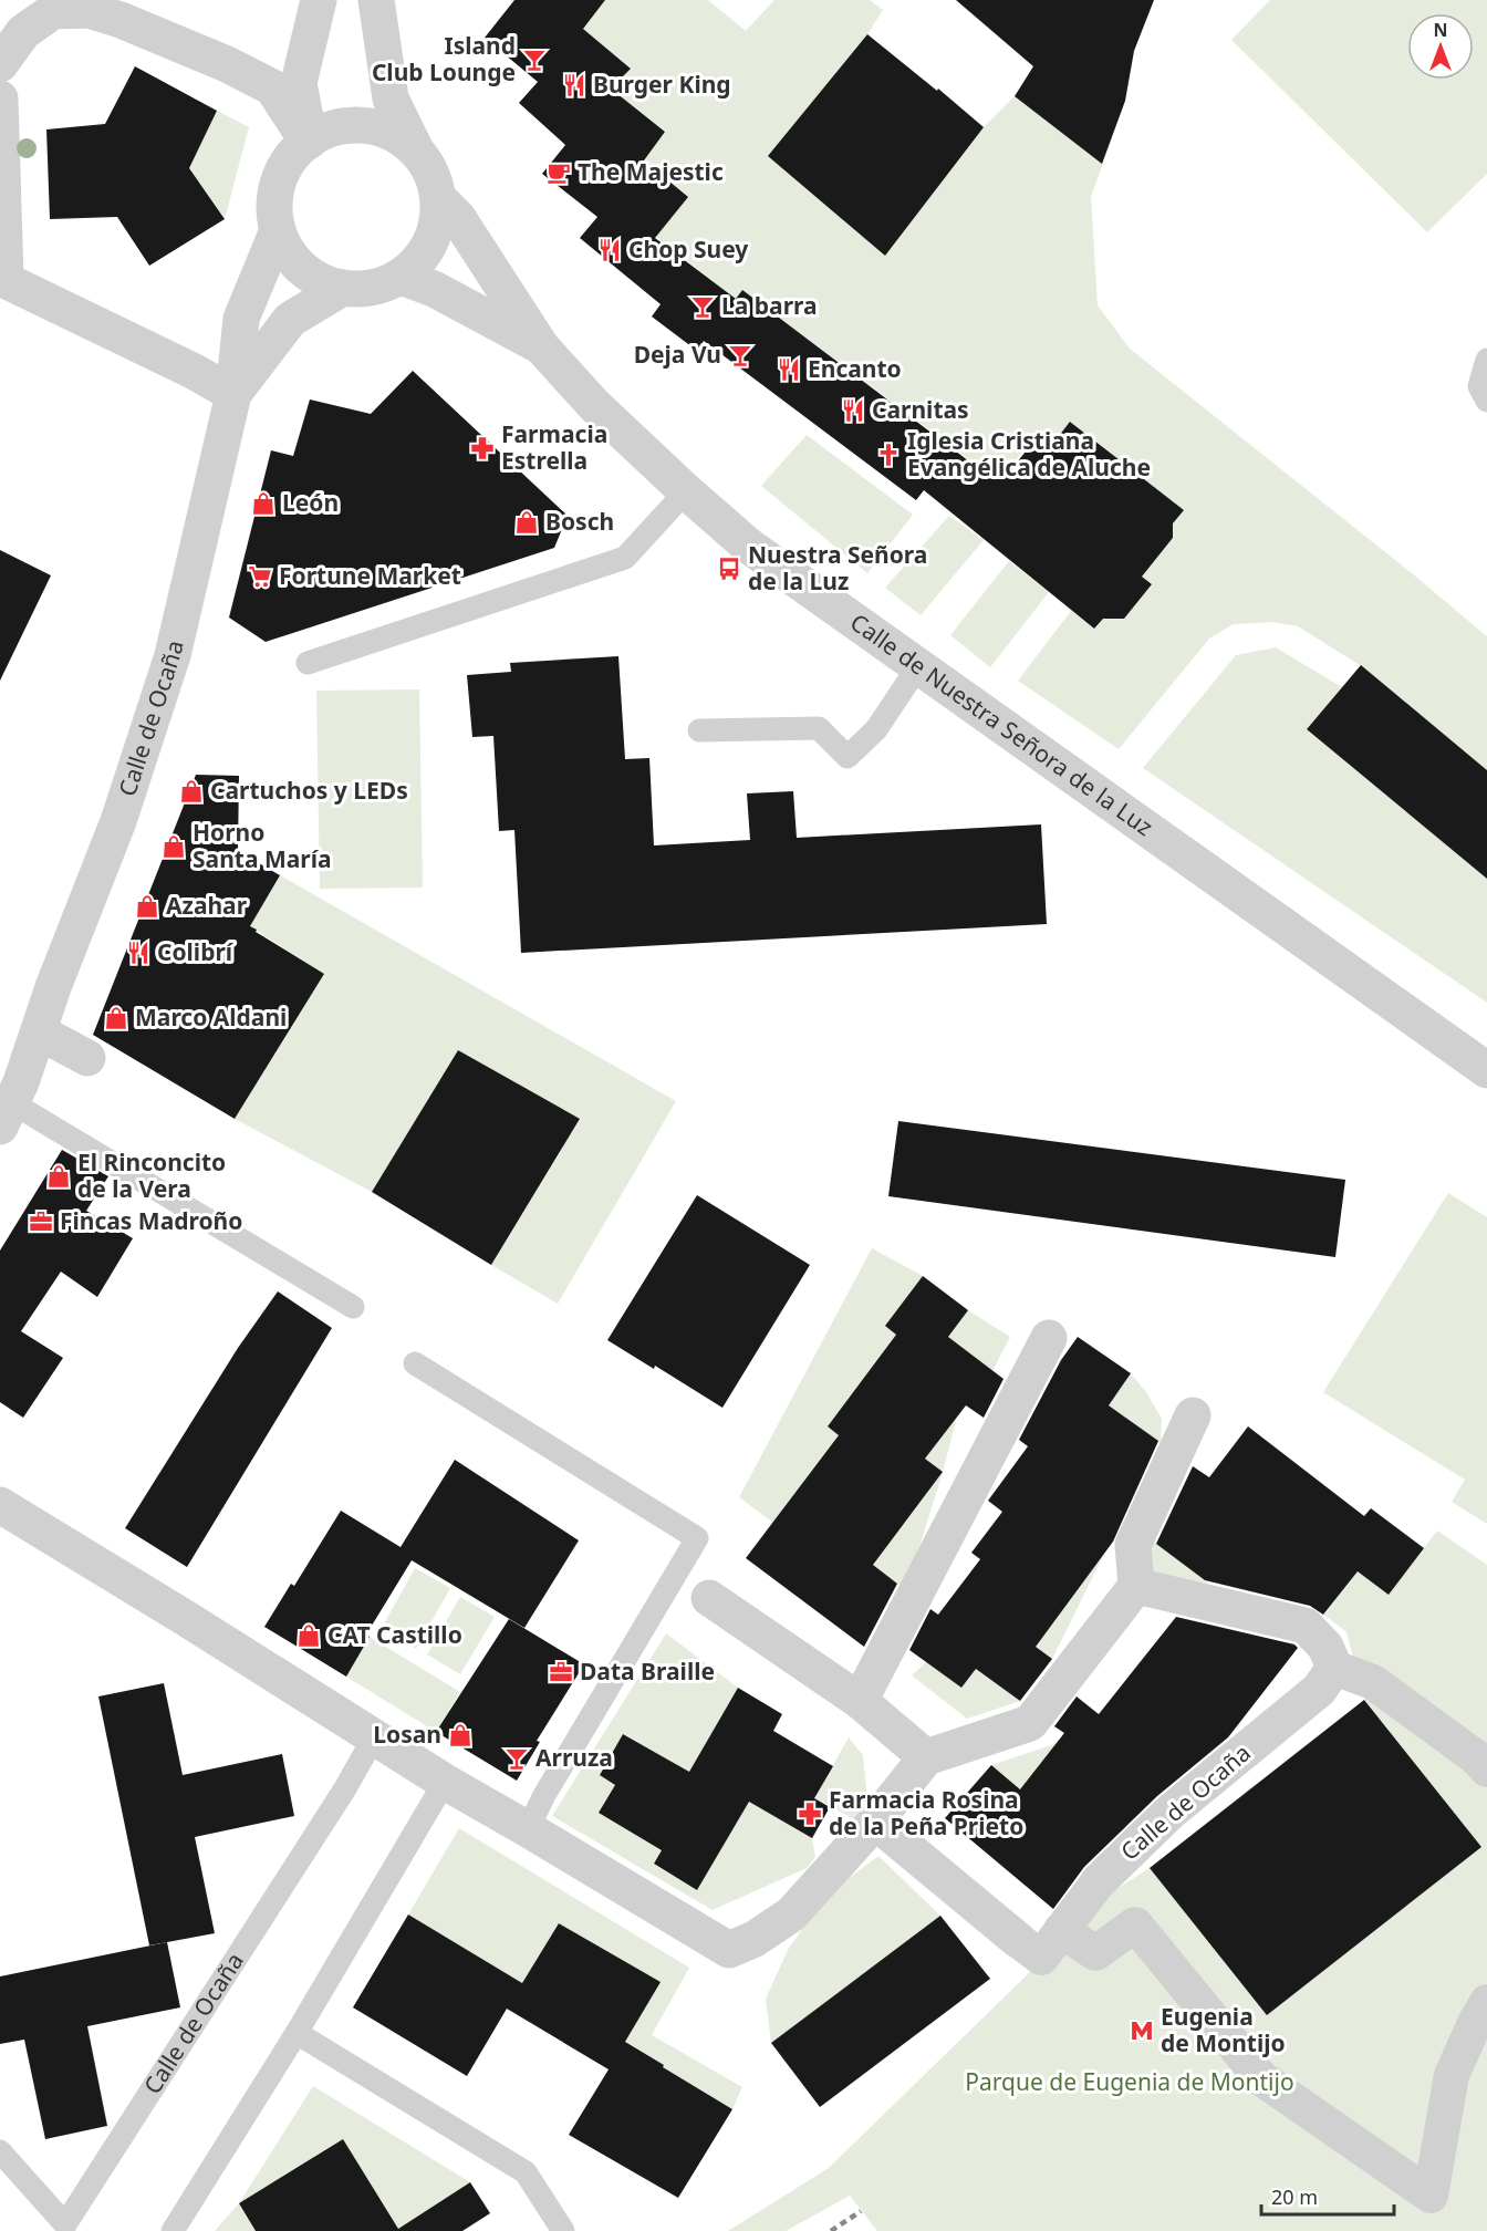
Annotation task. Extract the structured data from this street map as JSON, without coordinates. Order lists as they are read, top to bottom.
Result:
{
  "streets": {
    "street": ["Calle de Ocaña", "Calle de Nuestra Señora de la Luz"]
  },
  "parks": ["Parque de Eugenia de Montijo"],
  "places": {
    "bar": [
      "Island Club Lounge",
      "La barra",
      "Deja Vu",
      "Arruza"
    ],
    "restaurant": [
      "Burger King",
      "Chop Suey",
      "Encanto",
      "Carnitas",
      "Colibrí"
    ],
    "cafe": ["The Majestic"],
    "pharmacy": ["Farmacia Estrella", "Farmacia Rosina de la Peña Prieto"],
    "church": ["Iglesia Cristiana Evangélica de Aluche"],
    "shop": [
      "León",
      "Bosch",
      "Cartuchos y LEDs",
      "Horno Santa María",
      "Azahar",
      "Marco Aldani",
      "El Rinconcito de la Vera",
      "CAT Castillo",
      "Losan"
    ],
    "bus stop": ["Nuestra Señora de la Luz"],
    "supermarket": ["Fortune Market"],
    "office": ["Fincas Madroño", "Data Braille"],
    "metro station": ["Eugenia de Montijo"]
  },
  "scale_bar": "20 m",
  "north": "top"
}
